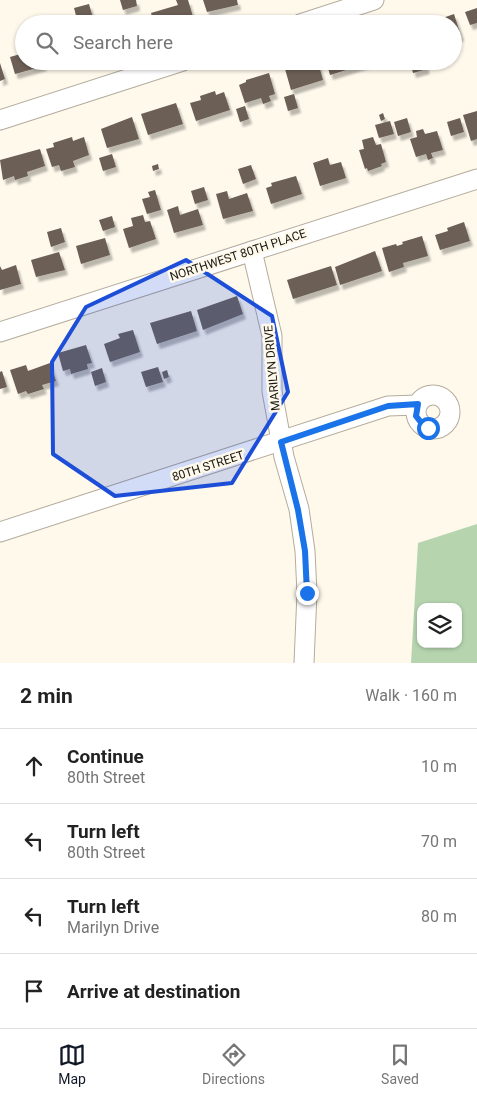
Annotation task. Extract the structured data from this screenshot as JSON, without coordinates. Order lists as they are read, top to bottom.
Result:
{
  "streets": {
    "street": ["NORTHWEST 80TH PLACE", "MARILYN DRIVE", "80TH STREET"]
  },
  "crossings": [
    ["NORTHWEST 80TH PLACE", "MARILYN DRIVE"],
    ["MARILYN DRIVE", "80TH STREET"]
  ],
  "page": {
    "search": "Search here",
    "heading": ["2 min", "Walk · 160 m"],
    "list": [
      ["Continue", "80th Street", "10 m"],
      ["Turn left", "80th Street", "70 m"],
      ["Turn left", "Marilyn Drive", "80 m"],
      "Arrive at destination"
    ],
    "nav": ["Map", "Directions", "Saved"]
  }
}
